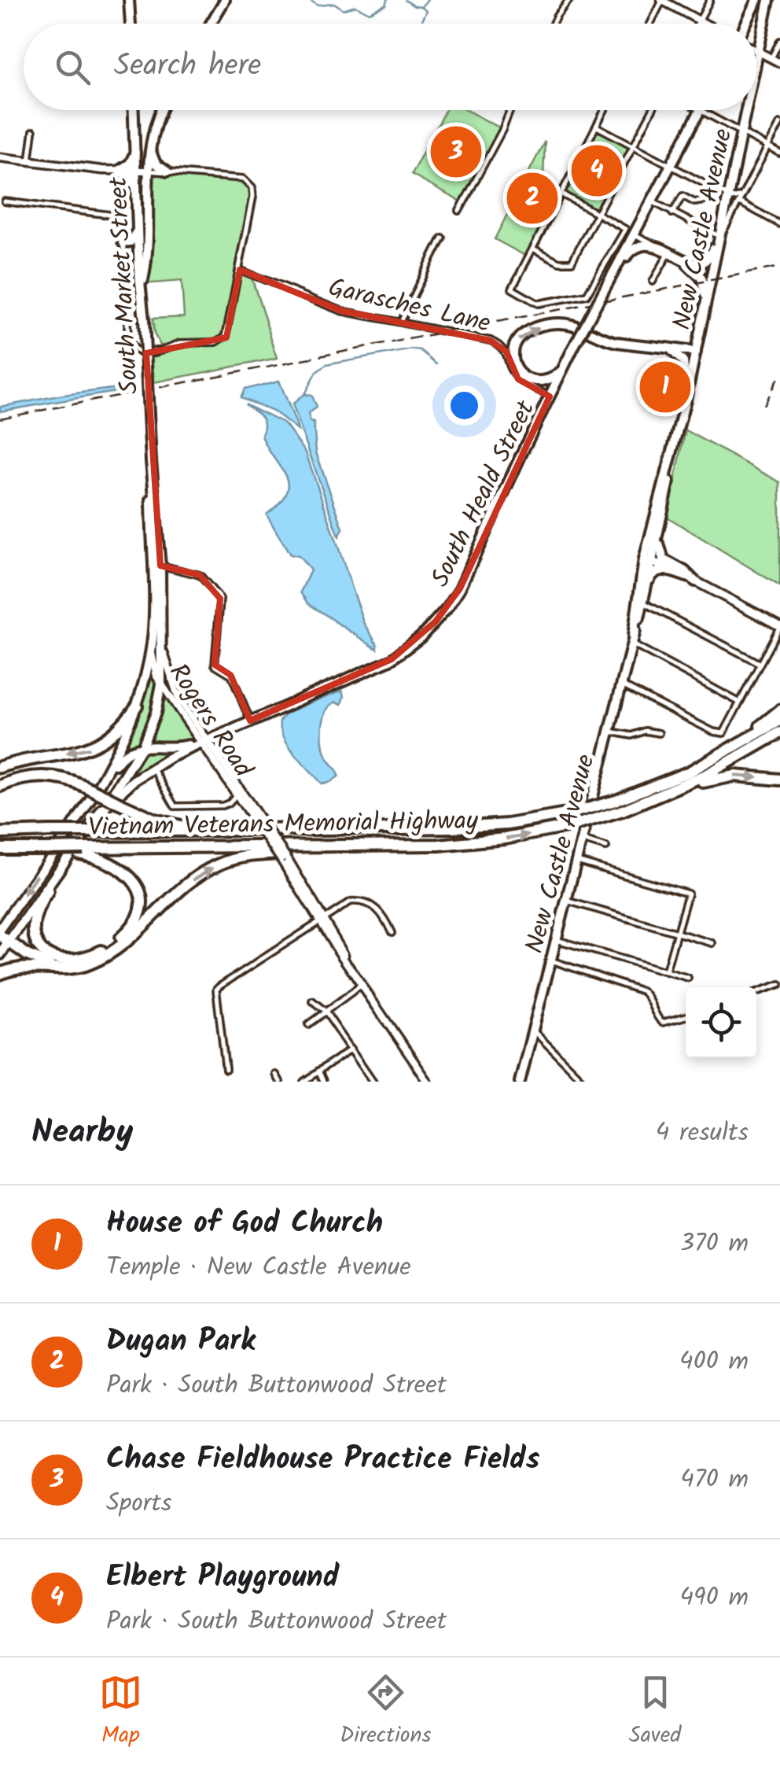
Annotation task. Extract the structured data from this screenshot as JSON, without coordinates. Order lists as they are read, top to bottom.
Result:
{
  "streets": {
    "highway": ["Vietnam Veterans Memorial Highway"],
    "main road": ["New Castle Avenue", "South Market Street", "South Heald Street"],
    "street": ["Garasches Lane", "Rogers Road"]
  },
  "crossings": [
    ["South Market Street", "Garasches Lane"],
    ["South Market Street", "South Heald Street"],
    ["South Market Street", "Rogers Road"],
    ["Garasches Lane", "South Heald Street"],
    ["South Heald Street", "Rogers Road"]
  ],
  "page": {
    "search": "Search here",
    "pins": [
      "3",
      "4",
      "2",
      "1"
    ],
    "heading": ["Nearby", "4 results"],
    "list": [
      {
        "mark": "1",
        "name": "House of God Church",
        "note": "Temple · New Castle Avenue",
        "value": "370 m"
      },
      {
        "mark": "2",
        "name": "Dugan Park",
        "note": "Park · South Buttonwood Street",
        "value": "400 m"
      },
      {
        "mark": "3",
        "name": "Chase Fieldhouse Practice Fields",
        "note": "Sports",
        "value": "470 m"
      },
      {
        "mark": "4",
        "name": "Elbert Playground",
        "note": "Park · South Buttonwood Street",
        "value": "490 m"
      }
    ],
    "nav": ["Map", "Directions", "Saved"]
  }
}
